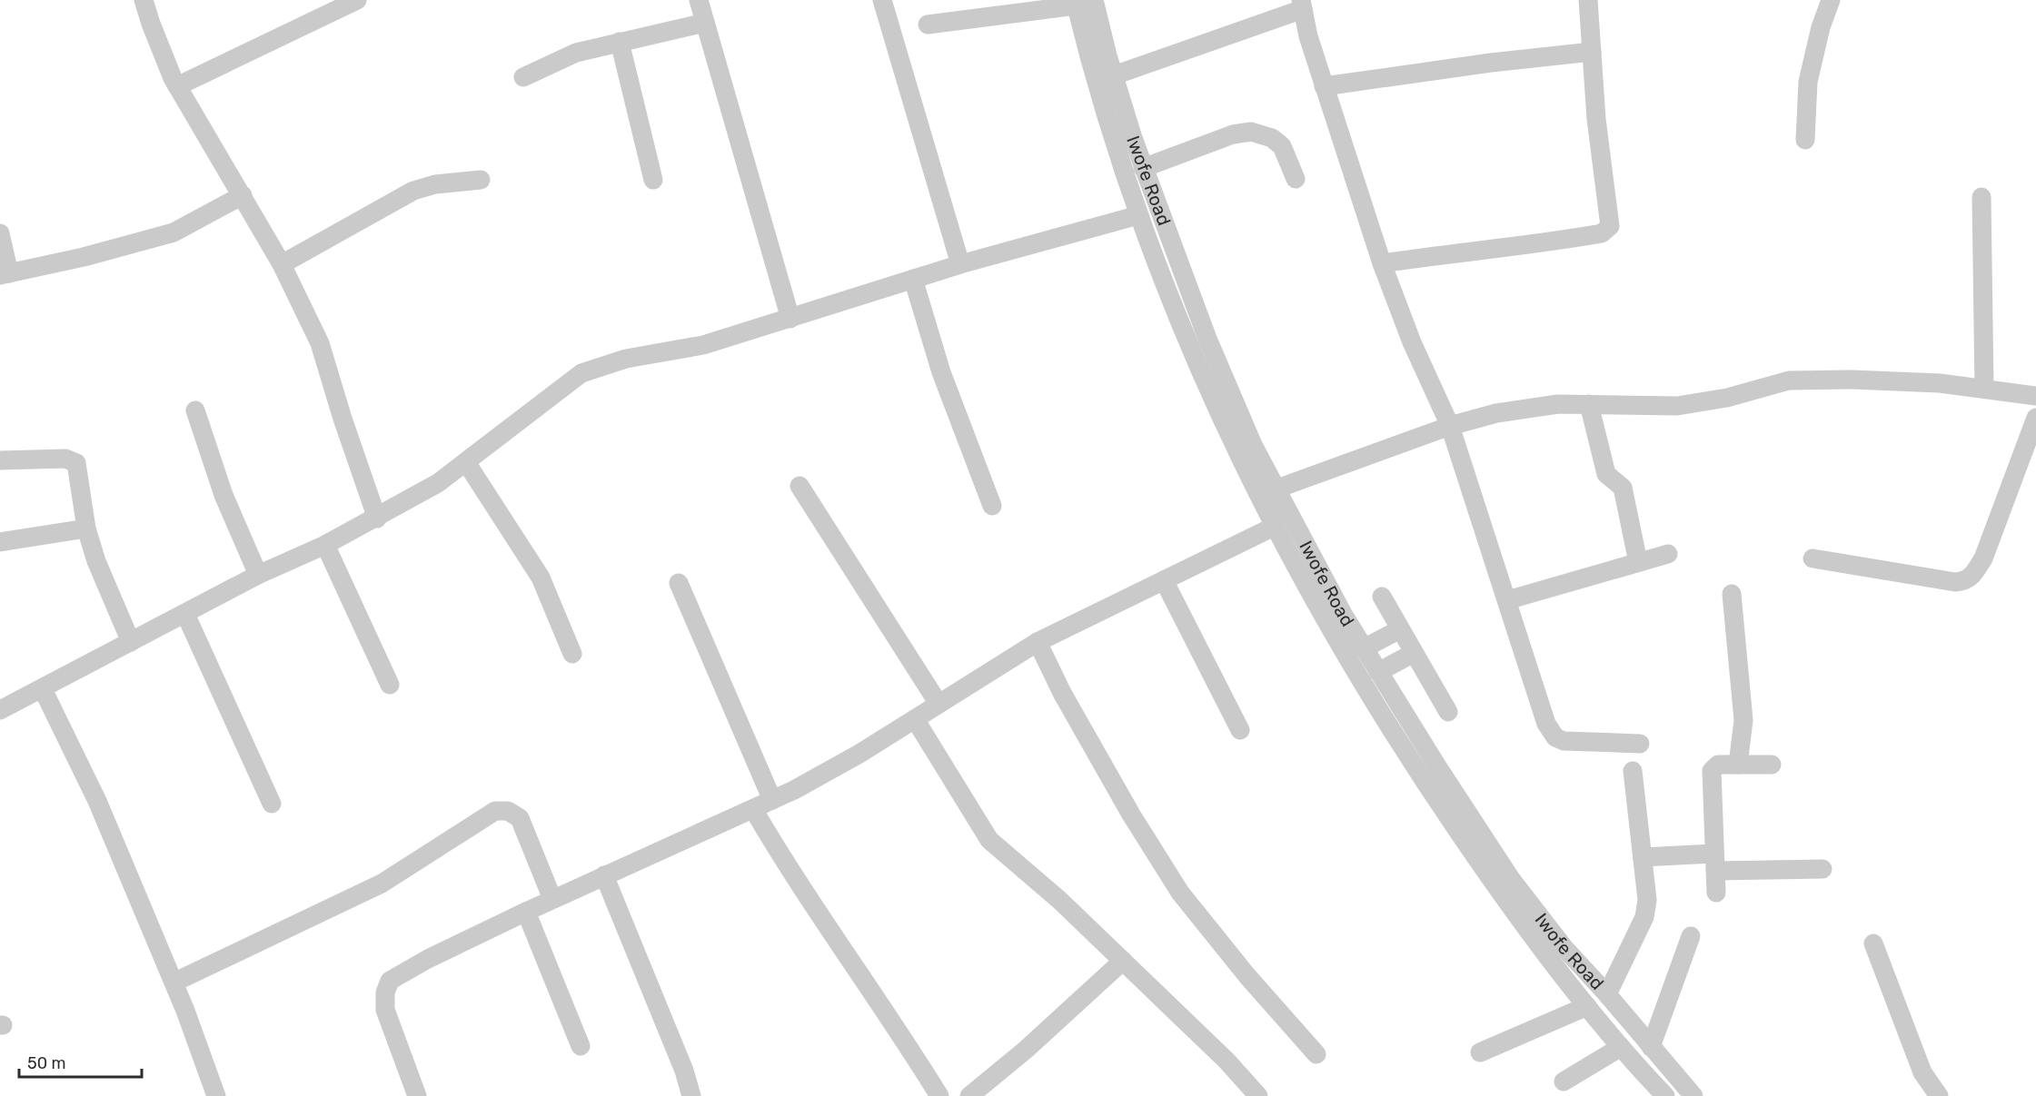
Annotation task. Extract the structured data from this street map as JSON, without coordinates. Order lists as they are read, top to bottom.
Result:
{
  "streets": {
    "street": ["Iwofe Road"]
  },
  "scale_bar": "50 m"
}
